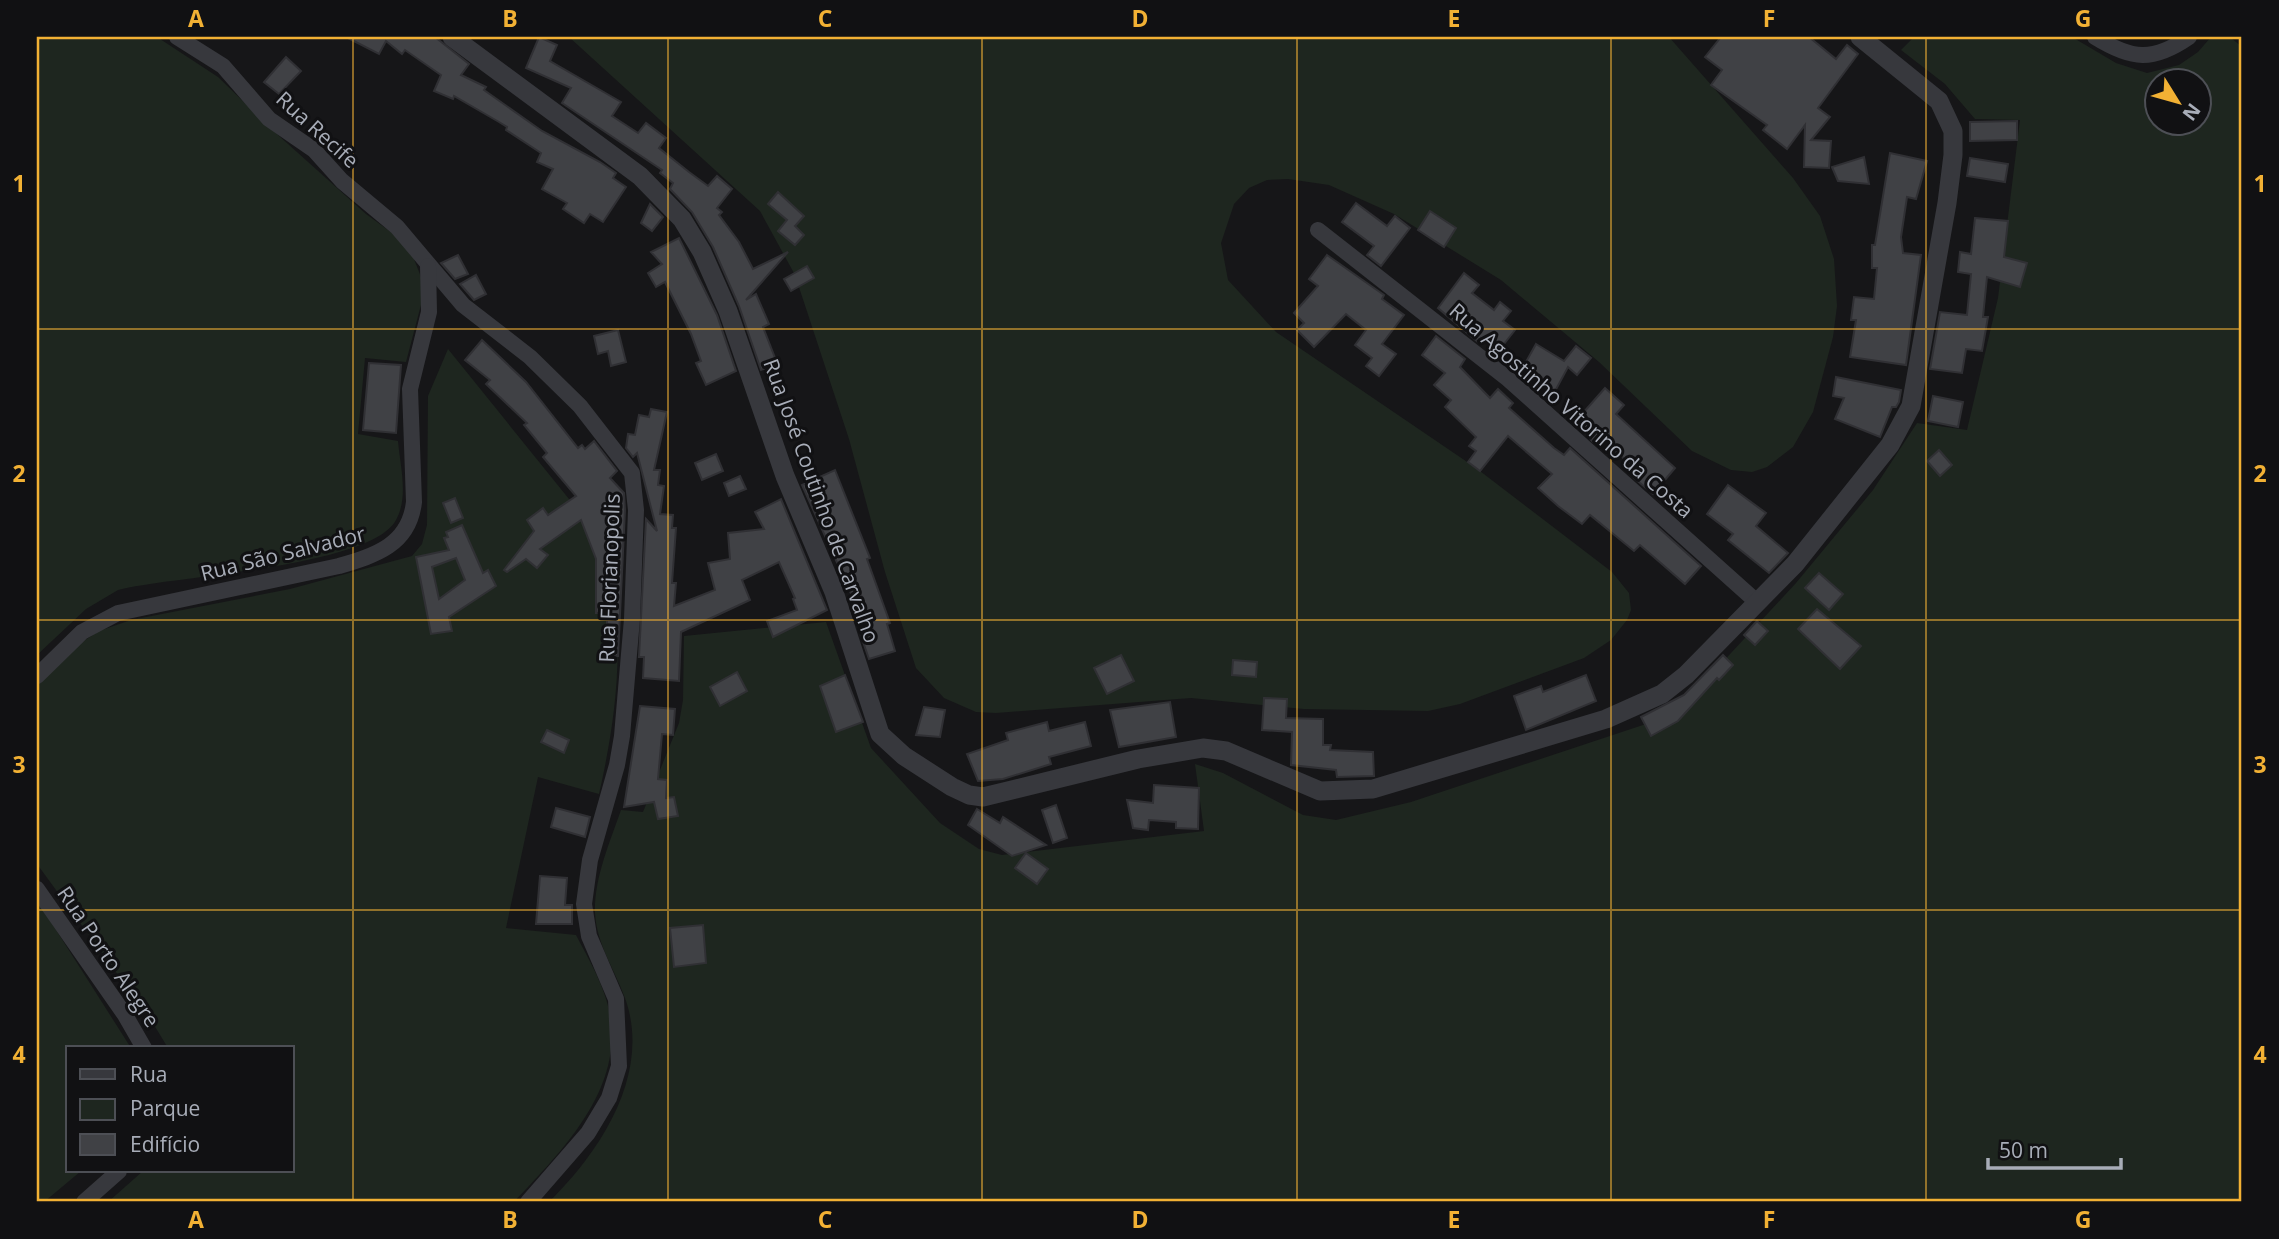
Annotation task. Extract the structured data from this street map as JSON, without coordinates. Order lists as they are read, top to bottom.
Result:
{
  "streets": {
    "street": [
      "Rua Recife",
      "Rua Agostinho Vitorino da Costa",
      "Rua José Coutinho de Carvalho",
      "Rua São Salvador",
      "Rua Florianopolis",
      "Rua Porto Alegre"
    ]
  },
  "crossings": [
    ["Rua Recife", "Rua São Salvador"],
    ["Rua Recife", "Rua Florianopolis"],
    ["Rua Agostinho Vitorino da Costa", "Rua José Coutinho de Carvalho"],
    ["Rua São Salvador", "Rua Florianopolis"]
  ],
  "legend": ["Rua", "Parque", "Edifício"],
  "scale_bar": "50 m",
  "north": "bottom right",
  "grid": {
    "columns": [
      "A",
      "B",
      "C",
      "D",
      "E",
      "F",
      "G"
    ],
    "rows": [
      "1",
      "2",
      "3",
      "4"
    ]
  }
}
